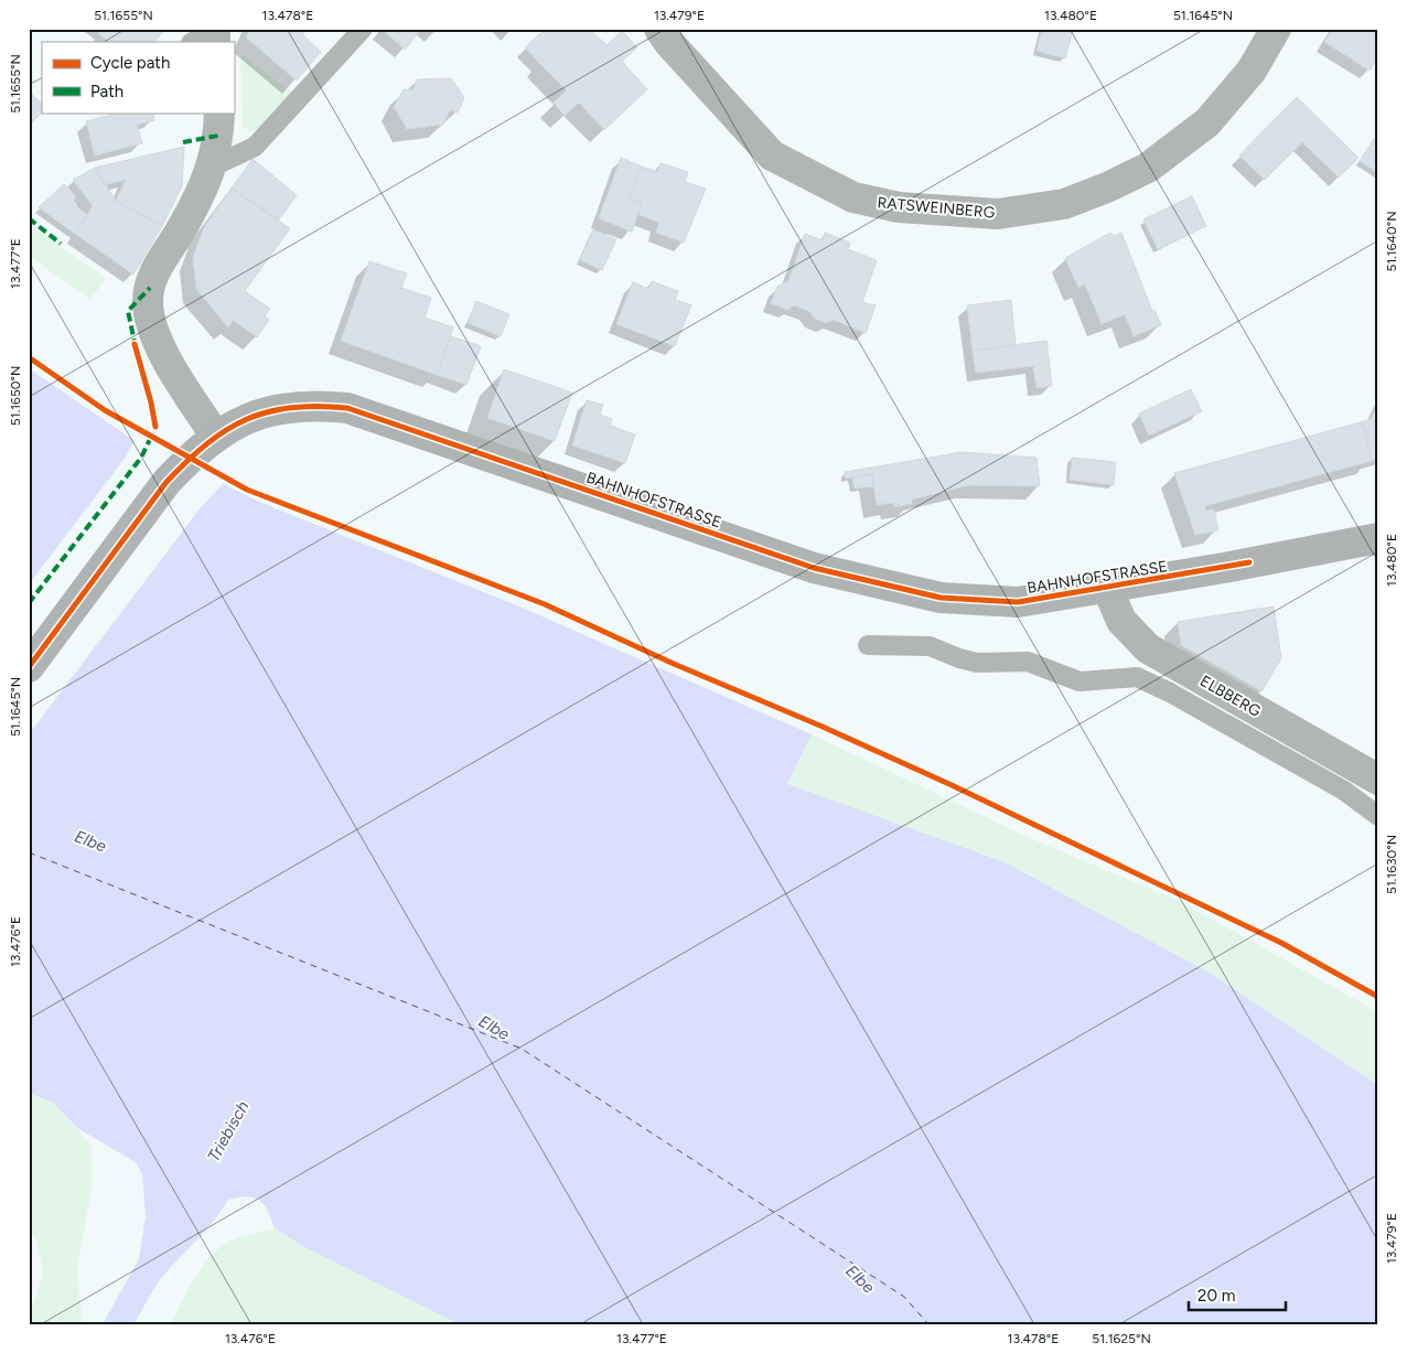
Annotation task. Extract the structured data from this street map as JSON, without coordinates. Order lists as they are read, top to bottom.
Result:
{
  "streets": {
    "main road": ["BAHNHOFSTRASSE"],
    "street": ["RATSWEINBERG", "ELBBERG"]
  },
  "crossings": [
    ["BAHNHOFSTRASSE", "ELBBERG"]
  ],
  "water": ["Elbe", "Triebisch"],
  "legend": ["Cycle path", "Path"],
  "scale_bar": "20 m",
  "coordinates": [
    "51.1655°N",
    "13.478°E",
    "13.479°E",
    "13.480°E",
    "51.1645°N",
    "51.1640°N",
    "13.477°E",
    "51.1650°N",
    "51.1630°N",
    "13.476°E",
    "51.1625°N"
  ]
}
